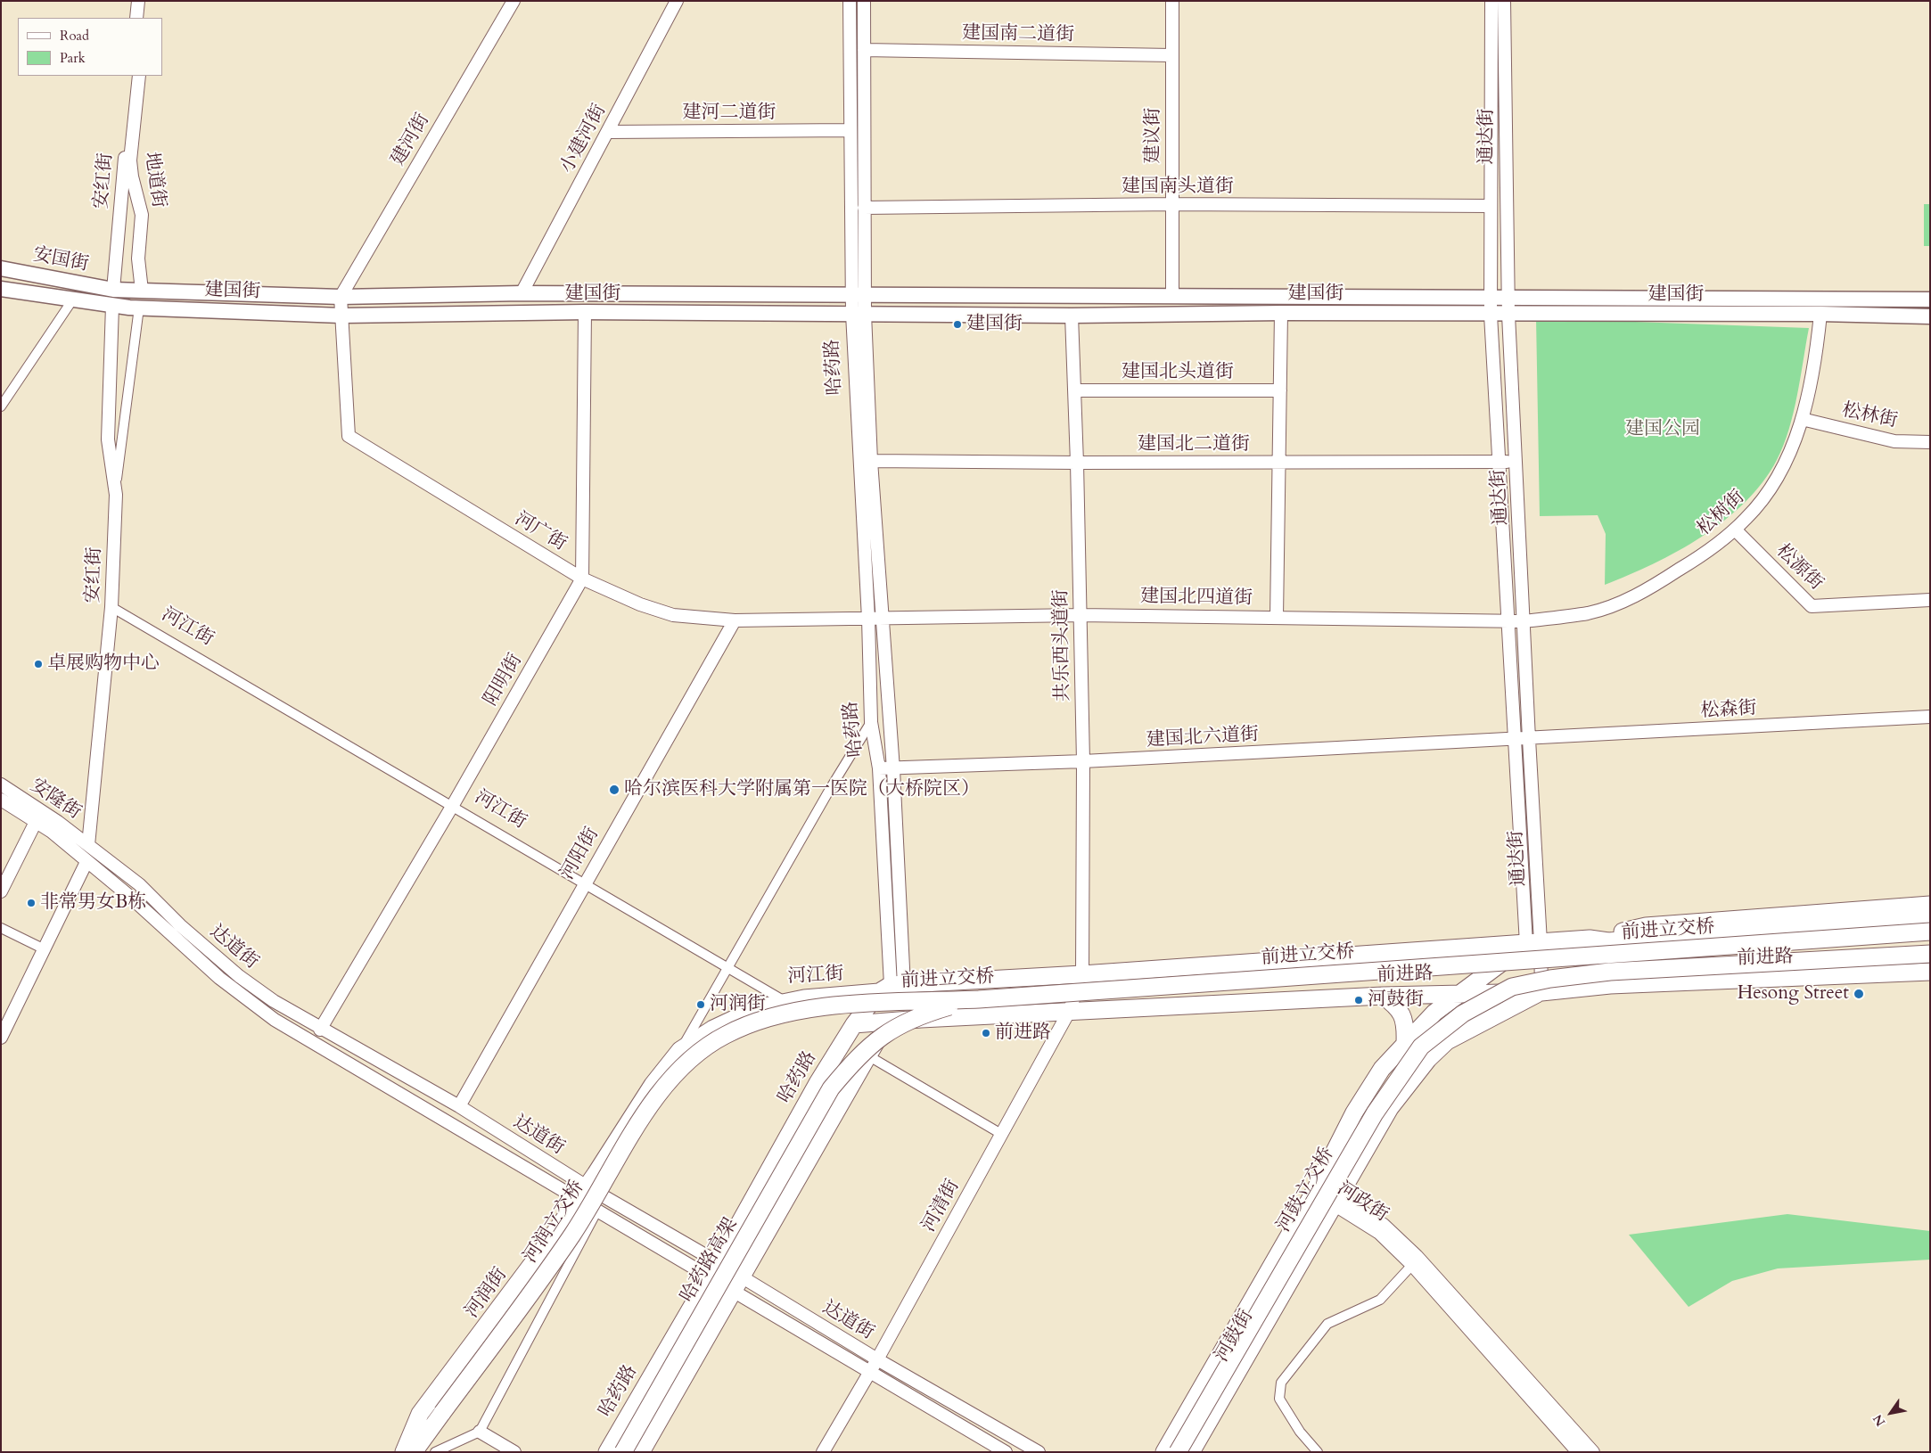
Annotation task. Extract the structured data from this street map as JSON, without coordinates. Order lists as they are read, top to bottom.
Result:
{
  "streets": {
    "highway": [
      "哈药路",
      "河江街",
      "前进立交桥",
      "前进路",
      "河鼓立交桥",
      "河润立交桥",
      "哈药路高架",
      "河润街",
      "河鼓街"
    ],
    "main road": ["安国街", "建国街"],
    "street": [
      "建国南二道街",
      "建河二道街",
      "建议街",
      "通达街",
      "小建河街",
      "建河街",
      "地道街",
      "安红街",
      "建国南头道街",
      "建国北头道街",
      "松林街",
      "建国北二道街",
      "松树街",
      "河广街",
      "松源街",
      "建国北四道街",
      "共乐西头道街",
      "阳明街",
      "松森街",
      "建国北六道街",
      "安隆街",
      "河阳街",
      "达道街",
      "河政街",
      "河清街"
    ]
  },
  "crossings": [
    ["建国南二道街", "建议街"],
    ["建国南二道街", "哈药路"],
    ["建河二道街", "小建河街"],
    ["建河二道街", "哈药路"],
    ["建议街", "建国南头道街"],
    ["建议街", "建国街"],
    ["通达街", "建国南头道街"],
    ["通达街", "建国街"],
    ["通达街", "建国北二道街"],
    ["通达街", "松树街"],
    ["通达街", "建国北四道街"],
    ["通达街", "松森街"],
    ["通达街", "建国北六道街"],
    ["通达街", "前进路"],
    ["通达街", "河鼓街"],
    ["小建河街", "建国街"],
    ["建河街", "建国街"],
    ["建河街", "河广街"],
    ["地道街", "建国街"],
    ["安红街", "安国街"],
    ["安红街", "建国街"],
    ["安红街", "河江街"],
    ["安红街", "安隆街"],
    ["安红街", "达道街"],
    ["建国南头道街", "哈药路"],
    ["安国街", "建国街"],
    ["建国街", "哈药路"],
    ["建国街", "松树街"],
    ["建国街", "河广街"],
    ["建国街", "共乐西头道街"],
    ["建国街", "阳明街"],
    ["哈药路", "建国北二道街"],
    ["哈药路", "河广街"],
    ["哈药路", "建国北四道街"],
    ["哈药路", "河江街"],
    ["哈药路", "建国北六道街"],
    ["哈药路", "达道街"],
    ["哈药路", "前进路"],
    ["哈药路", "河润街"],
    ["建国北头道街", "共乐西头道街"],
    ["松林街", "松树街"],
    ["建国北二道街", "共乐西头道街"],
    ["松树街", "松源街"],
    ["松树街", "建国北四道街"],
    ["河广街", "建国北四道街"],
    ["河广街", "阳明街"],
    ["河广街", "河阳街"],
    ["建国北四道街", "共乐西头道街"],
    ["河江街", "阳明街"],
    ["河江街", "河阳街"],
    ["河江街", "前进路"],
    ["河江街", "河润街"],
    ["共乐西头道街", "建国北六道街"],
    ["共乐西头道街", "前进路"],
    ["共乐西头道街", "河清街"],
    ["阳明街", "达道街"],
    ["松森街", "建国北六道街"],
    ["安隆街", "达道街"],
    ["河阳街", "达道街"],
    ["前进立交桥", "河鼓立交桥"],
    ["前进立交桥", "河润立交桥"],
    ["前进立交桥", "哈药路高架"],
    ["达道街", "河清街"],
    ["达道街", "河润街"],
    ["前进路", "河清街"],
    ["前进路", "河鼓街"],
    ["河政街", "河鼓街"]
  ],
  "parks": ["建国公园"],
  "places": [
    "建国街",
    "卓展购物中心",
    "哈尔滨医科大学附属第一医院（大桥院区）",
    "非常男女B栋",
    "Hesong Street",
    "河鼓街",
    "河润街",
    "前进路"
  ],
  "legend": ["Road", "Park"],
  "north": "bottom left"
}
